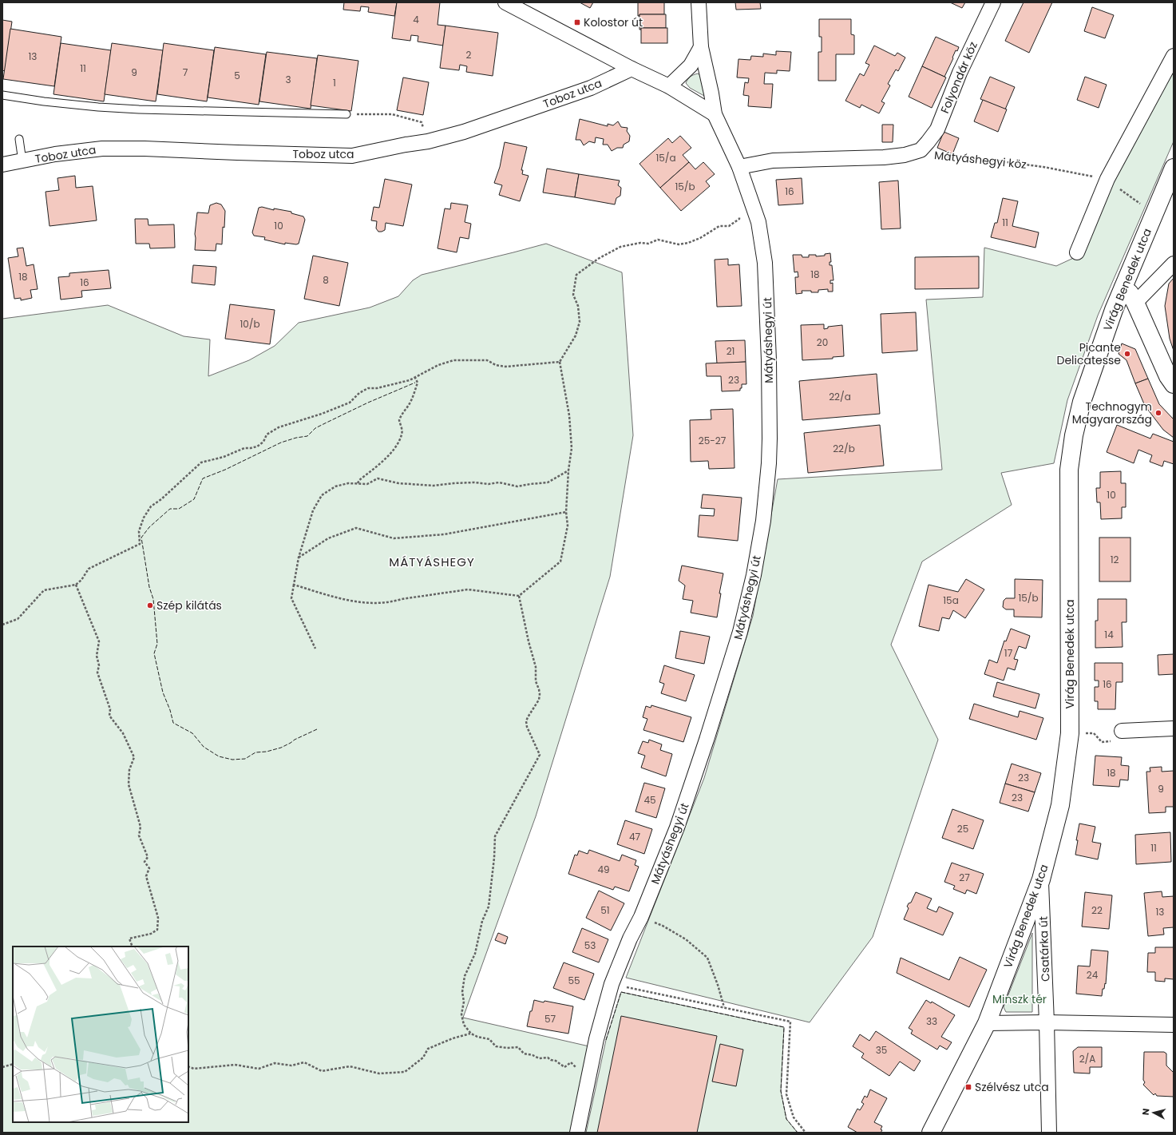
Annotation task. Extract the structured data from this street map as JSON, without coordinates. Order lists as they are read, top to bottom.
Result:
{
  "streets": {
    "street": [
      "Folyondár köz",
      "Toboz utca",
      "Mátyáshegyi köz",
      "Virág Benedek utca",
      "Mátyáshegyi út",
      "Csatárka út"
    ]
  },
  "crossings": [
    ["Folyondár köz", "Mátyáshegyi köz"],
    ["Mátyáshegyi köz", "Mátyáshegyi út"],
    ["Virág Benedek utca", "Csatárka út"]
  ],
  "districts": ["MÁTYÁSHEGY"],
  "parks": ["Minszk tér"],
  "places": {
    "transit": ["Kolostor út", "Szélvész utca"],
    "other": ["Picante Delicatesse", "Technogym Magyarország", "Szép kilátás"]
  },
  "house_numbers": [
    "4",
    "2",
    "13",
    "11",
    "9",
    "7",
    "5",
    "3",
    "1",
    "15/a",
    "15/b",
    "16",
    "11",
    "10",
    "18",
    "18",
    "8",
    "16",
    "10/b",
    "20",
    "21",
    "23",
    "22/a",
    "25-27",
    "22/b",
    "10",
    "12",
    "15/b",
    "15a",
    "14",
    "17",
    "16",
    "18",
    "23",
    "9",
    "23",
    "45",
    "25",
    "47",
    "11",
    "49",
    "27",
    "51",
    "22",
    "13",
    "53",
    "24",
    "55",
    "57",
    "33",
    "35",
    "2/A"
  ],
  "north": "left"
}
